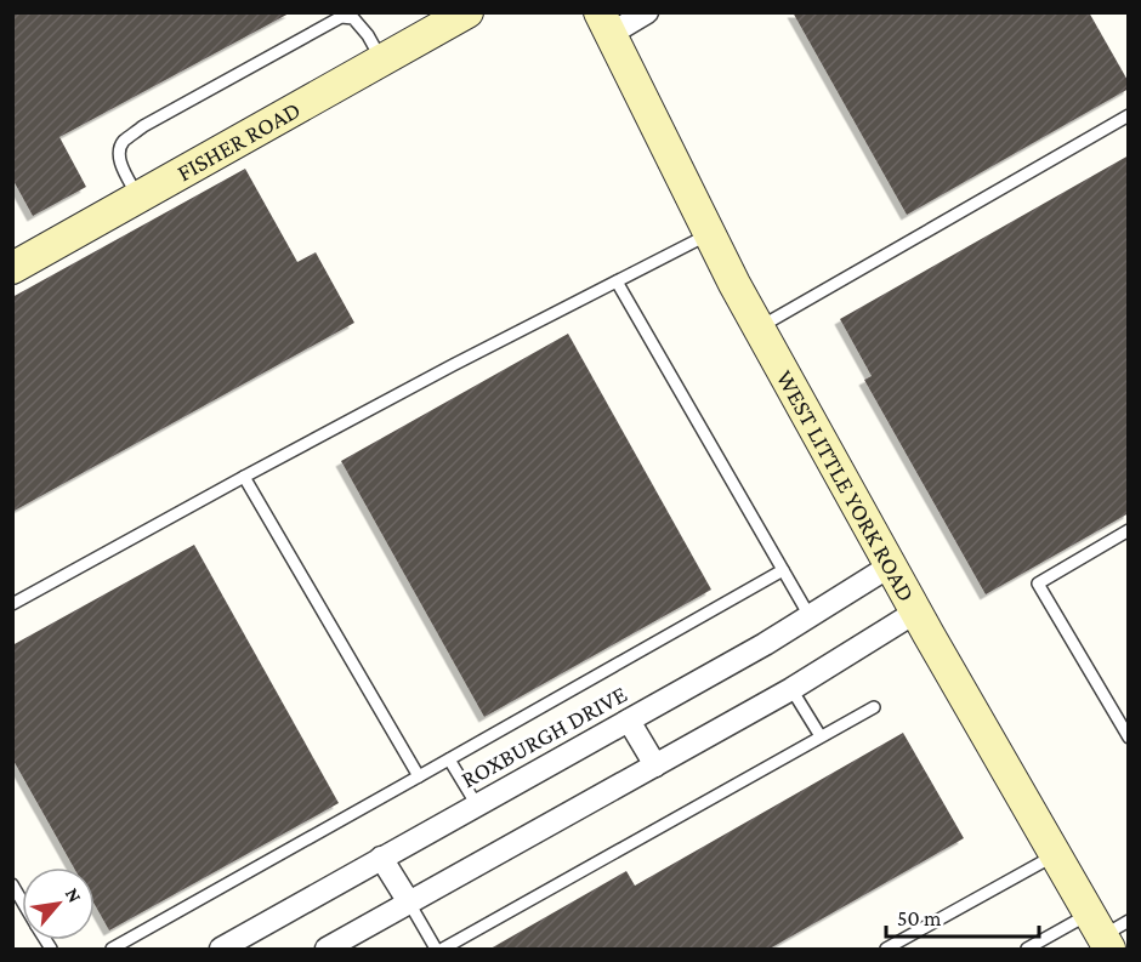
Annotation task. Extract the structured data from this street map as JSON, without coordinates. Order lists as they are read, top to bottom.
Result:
{
  "streets": {
    "main road": ["FISHER ROAD", "WEST LITTLE YORK ROAD"],
    "street": ["ROXBURGH DRIVE"]
  },
  "crossings": [
    ["WEST LITTLE YORK ROAD", "ROXBURGH DRIVE"]
  ],
  "scale_bar": "50 m",
  "north": "top right"
}
